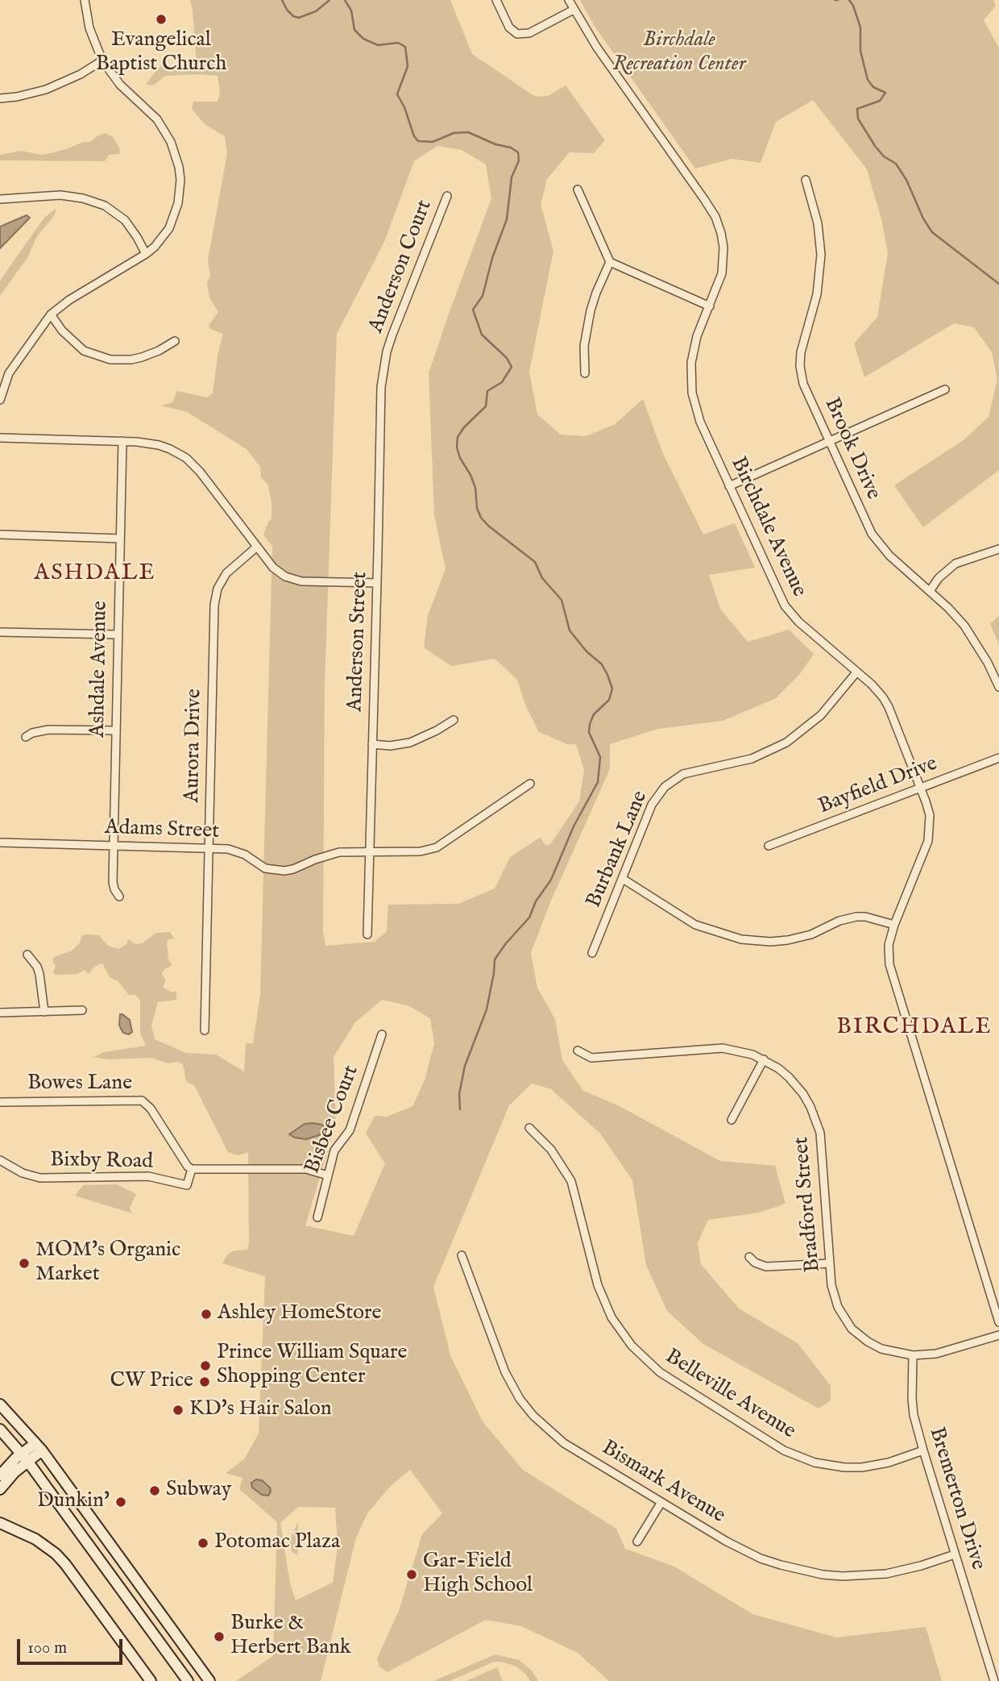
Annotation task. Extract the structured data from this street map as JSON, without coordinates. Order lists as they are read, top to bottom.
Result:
{
  "streets": {
    "street": [
      "Anderson Court",
      "Brook Drive",
      "Birchdale Avenue",
      "Anderson Street",
      "Ashdale Avenue",
      "Aurora Drive",
      "Bayfield Drive",
      "Adams Street",
      "Burbank Lane",
      "Bowes Lane",
      "Bisbee Court",
      "Bixby Road",
      "Bradford Street",
      "Belleville Avenue",
      "Bismark Avenue",
      "Bremerton Drive"
    ]
  },
  "crossings": [
    ["Anderson Court", "Anderson Street"],
    ["Birchdale Avenue", "Bayfield Drive"],
    ["Birchdale Avenue", "Burbank Lane"],
    ["Anderson Street", "Adams Street"],
    ["Ashdale Avenue", "Adams Street"],
    ["Aurora Drive", "Adams Street"],
    ["Bowes Lane", "Bixby Road"],
    ["Bradford Street", "Bremerton Drive"],
    ["Belleville Avenue", "Bremerton Drive"],
    ["Bismark Avenue", "Bremerton Drive"]
  ],
  "districts": ["ASHDALE", "BIRCHDALE"],
  "parks": ["Birchdale Recreation Center"],
  "places": [
    "Evangelical Baptist Church",
    "MOM's Organic Market",
    "Ashley HomeStore",
    "Prince William Square Shopping Center",
    "CW Price",
    "KD's Hair Salon",
    "Subway",
    "Dunkin'",
    "Potomac Plaza",
    "Gar-Field High School",
    "Burke & Herbert Bank"
  ],
  "scale_bar": "100 m"
}
